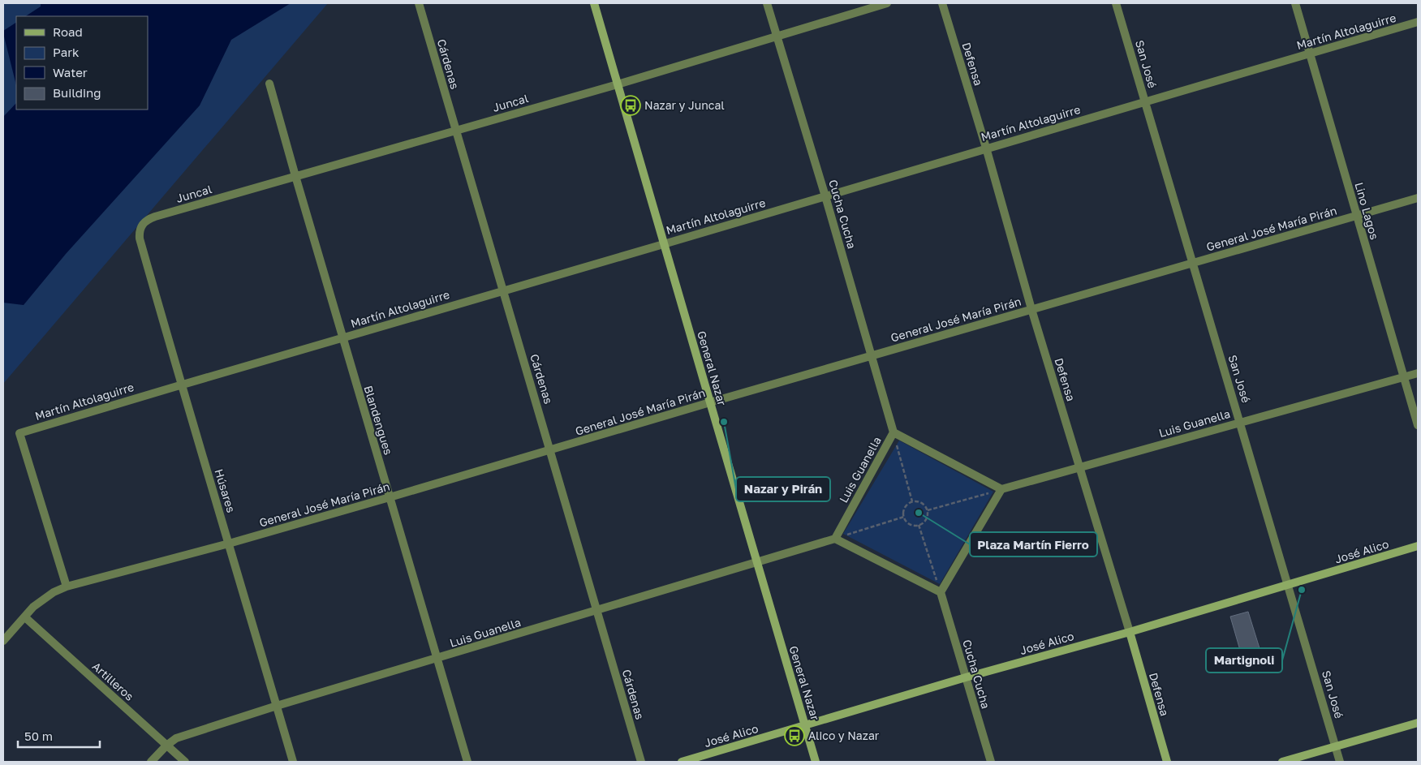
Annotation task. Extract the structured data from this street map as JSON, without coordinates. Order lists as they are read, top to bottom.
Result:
{
  "streets": {
    "street": [
      "Martín Altolaguirre",
      "Cárdenas",
      "Defensa",
      "San José",
      "Juncal",
      "Lino Lagos",
      "Cucha Cucha",
      "General José María Pirán",
      "General Nazar",
      "Blandengues",
      "Luis Guanella",
      "Húsares",
      "José Alico",
      "Artilleros"
    ]
  },
  "crossings": [
    ["Martín Altolaguirre", "Cárdenas"],
    ["Martín Altolaguirre", "Defensa"],
    ["Martín Altolaguirre", "San José"],
    ["Martín Altolaguirre", "Lino Lagos"],
    ["Martín Altolaguirre", "Cucha Cucha"],
    ["Martín Altolaguirre", "General José María Pirán"],
    ["Martín Altolaguirre", "General Nazar"],
    ["Martín Altolaguirre", "Blandengues"],
    ["Martín Altolaguirre", "Húsares"],
    ["Cárdenas", "Juncal"],
    ["Cárdenas", "General José María Pirán"],
    ["Cárdenas", "Luis Guanella"],
    ["Defensa", "General José María Pirán"],
    ["Defensa", "Luis Guanella"],
    ["Defensa", "José Alico"],
    ["San José", "General José María Pirán"],
    ["San José", "Luis Guanella"],
    ["San José", "José Alico"],
    ["Juncal", "Cucha Cucha"],
    ["Juncal", "General Nazar"],
    ["Juncal", "Blandengues"],
    ["Juncal", "Húsares"],
    ["Lino Lagos", "General José María Pirán"],
    ["Lino Lagos", "Luis Guanella"],
    ["Cucha Cucha", "General José María Pirán"],
    ["Cucha Cucha", "Luis Guanella"],
    ["Cucha Cucha", "José Alico"],
    ["General José María Pirán", "General Nazar"],
    ["General José María Pirán", "Blandengues"],
    ["General José María Pirán", "Húsares"],
    ["General José María Pirán", "Artilleros"],
    ["General Nazar", "Luis Guanella"],
    ["General Nazar", "José Alico"],
    ["Blandengues", "Luis Guanella"],
    ["Luis Guanella", "Húsares"],
    ["Luis Guanella", "Artilleros"]
  ],
  "places": {
    "bus stop": ["Nazar y Juncal", "Alico y Nazar"],
    "other": ["Nazar y Pirán", "Plaza Martín Fierro", "Martignoli"]
  },
  "legend": [
    "Road",
    "Park",
    "Water",
    "Building"
  ],
  "scale_bar": "50 m"
}
